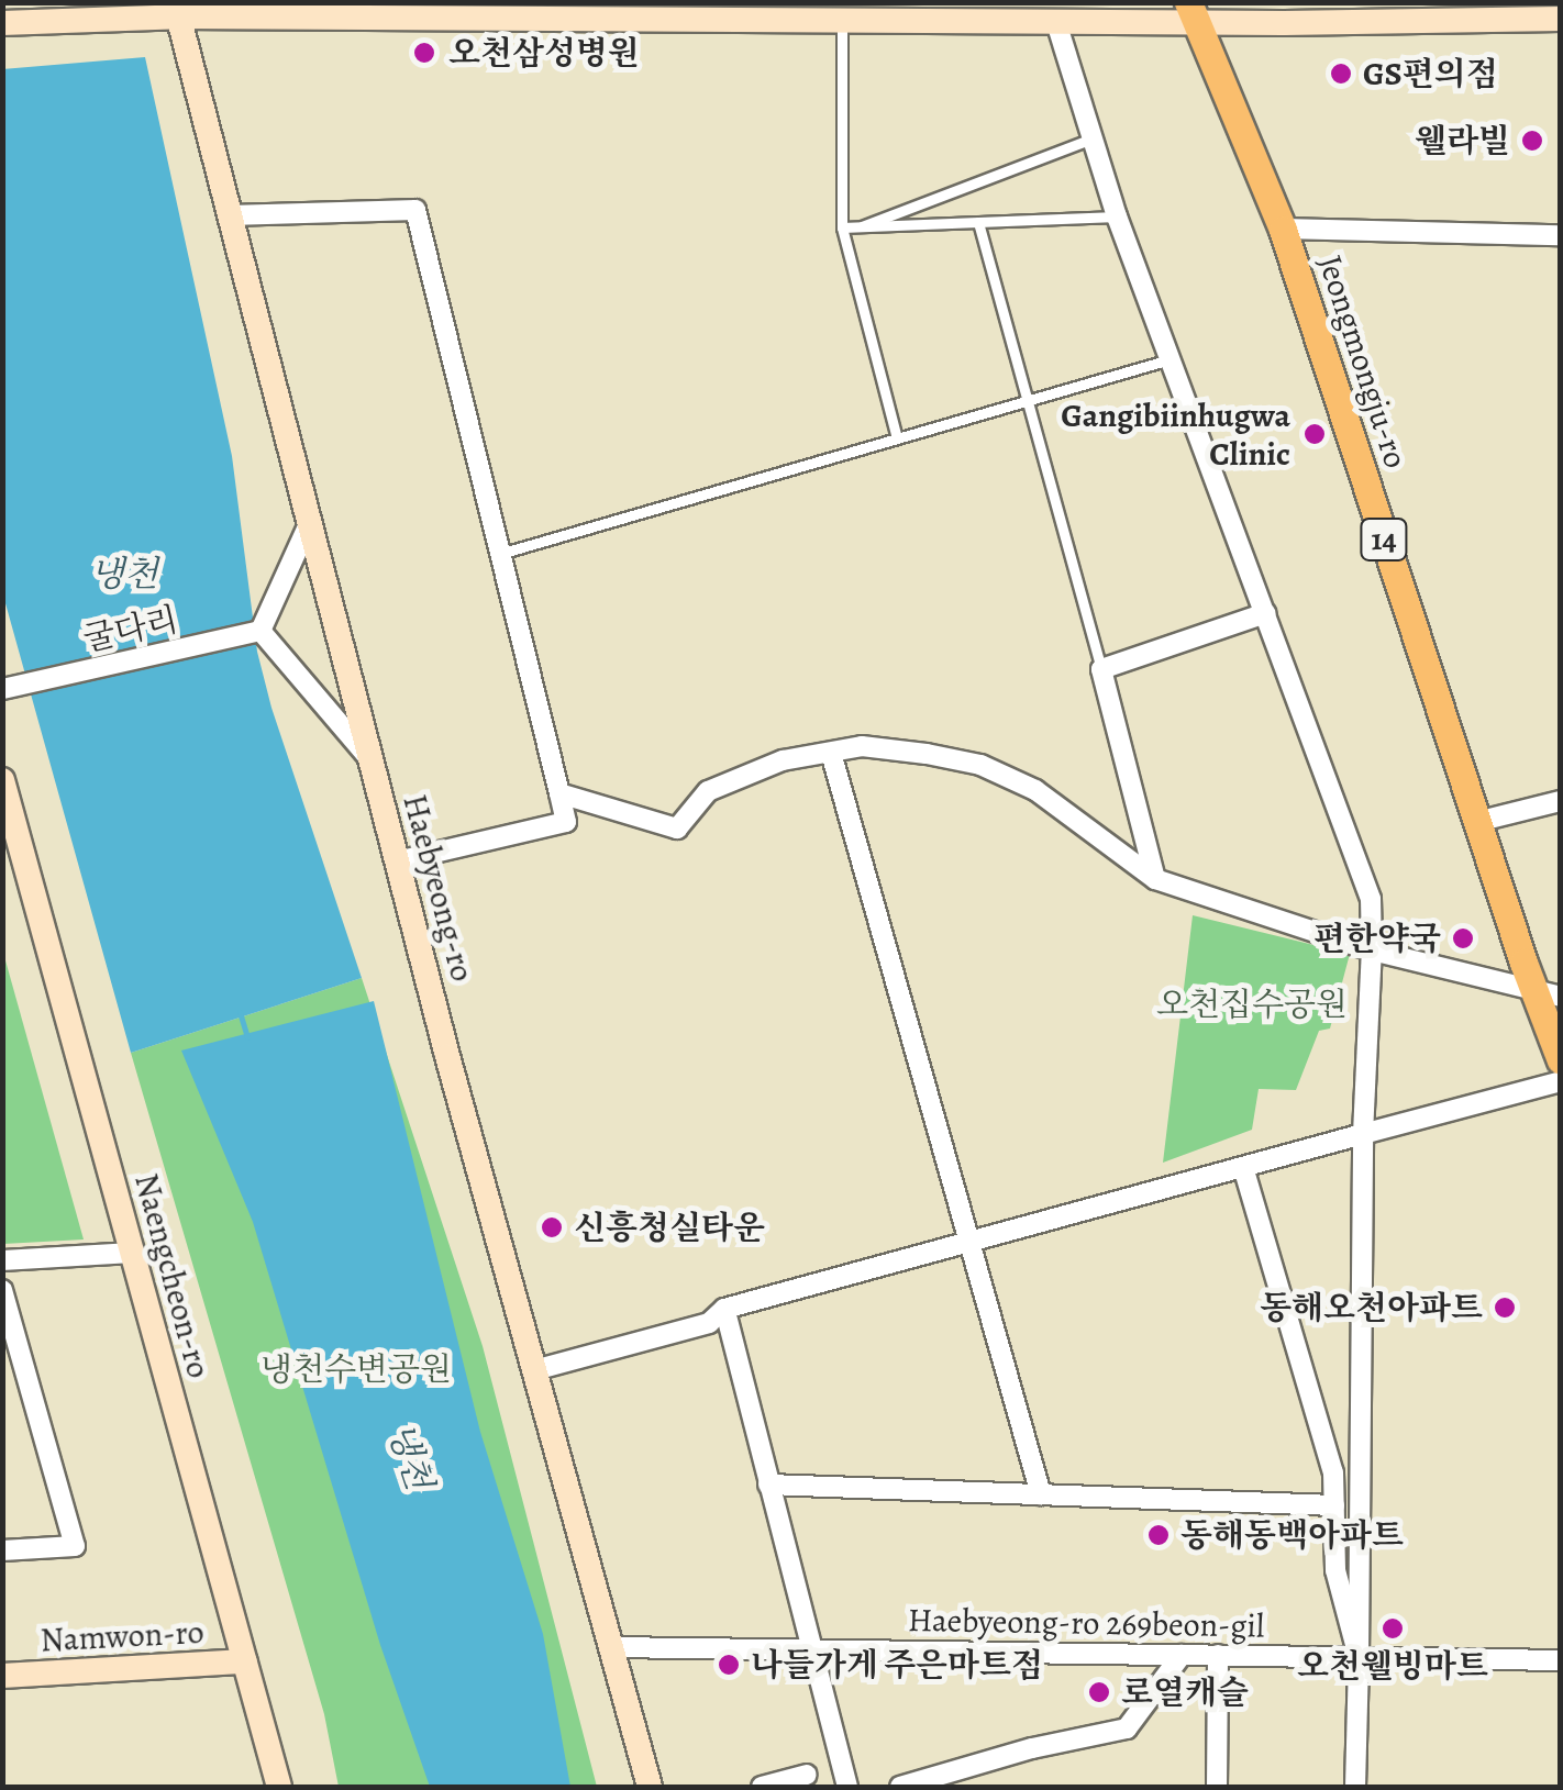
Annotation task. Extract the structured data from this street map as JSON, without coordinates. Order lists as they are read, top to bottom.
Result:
{
  "streets": {
    "main road": [
      "Jeongmongju-ro",
      "14",
      "Haebyeong-ro",
      "Naengcheon-ro",
      "Namwon-ro"
    ],
    "street": ["굴다리", "Haebyeong-ro 269beon-gil"]
  },
  "crossings": [
    ["Haebyeong-ro", "Haebyeong-ro 269beon-gil"],
    ["Naengcheon-ro", "Namwon-ro"]
  ],
  "water": ["냉천"],
  "parks": ["오천집수공원", "냉천수변공원"],
  "places": [
    "오천삼성병원",
    "GS편의점",
    "웰라빌",
    "Gangibiinhugwa Clinic",
    "편한약국",
    "신흥청실타운",
    "동해오천아파트",
    "동해동백아파트",
    "오천웰빙마트",
    "나들가게 주은마트점",
    "로열캐슬"
  ]
}
